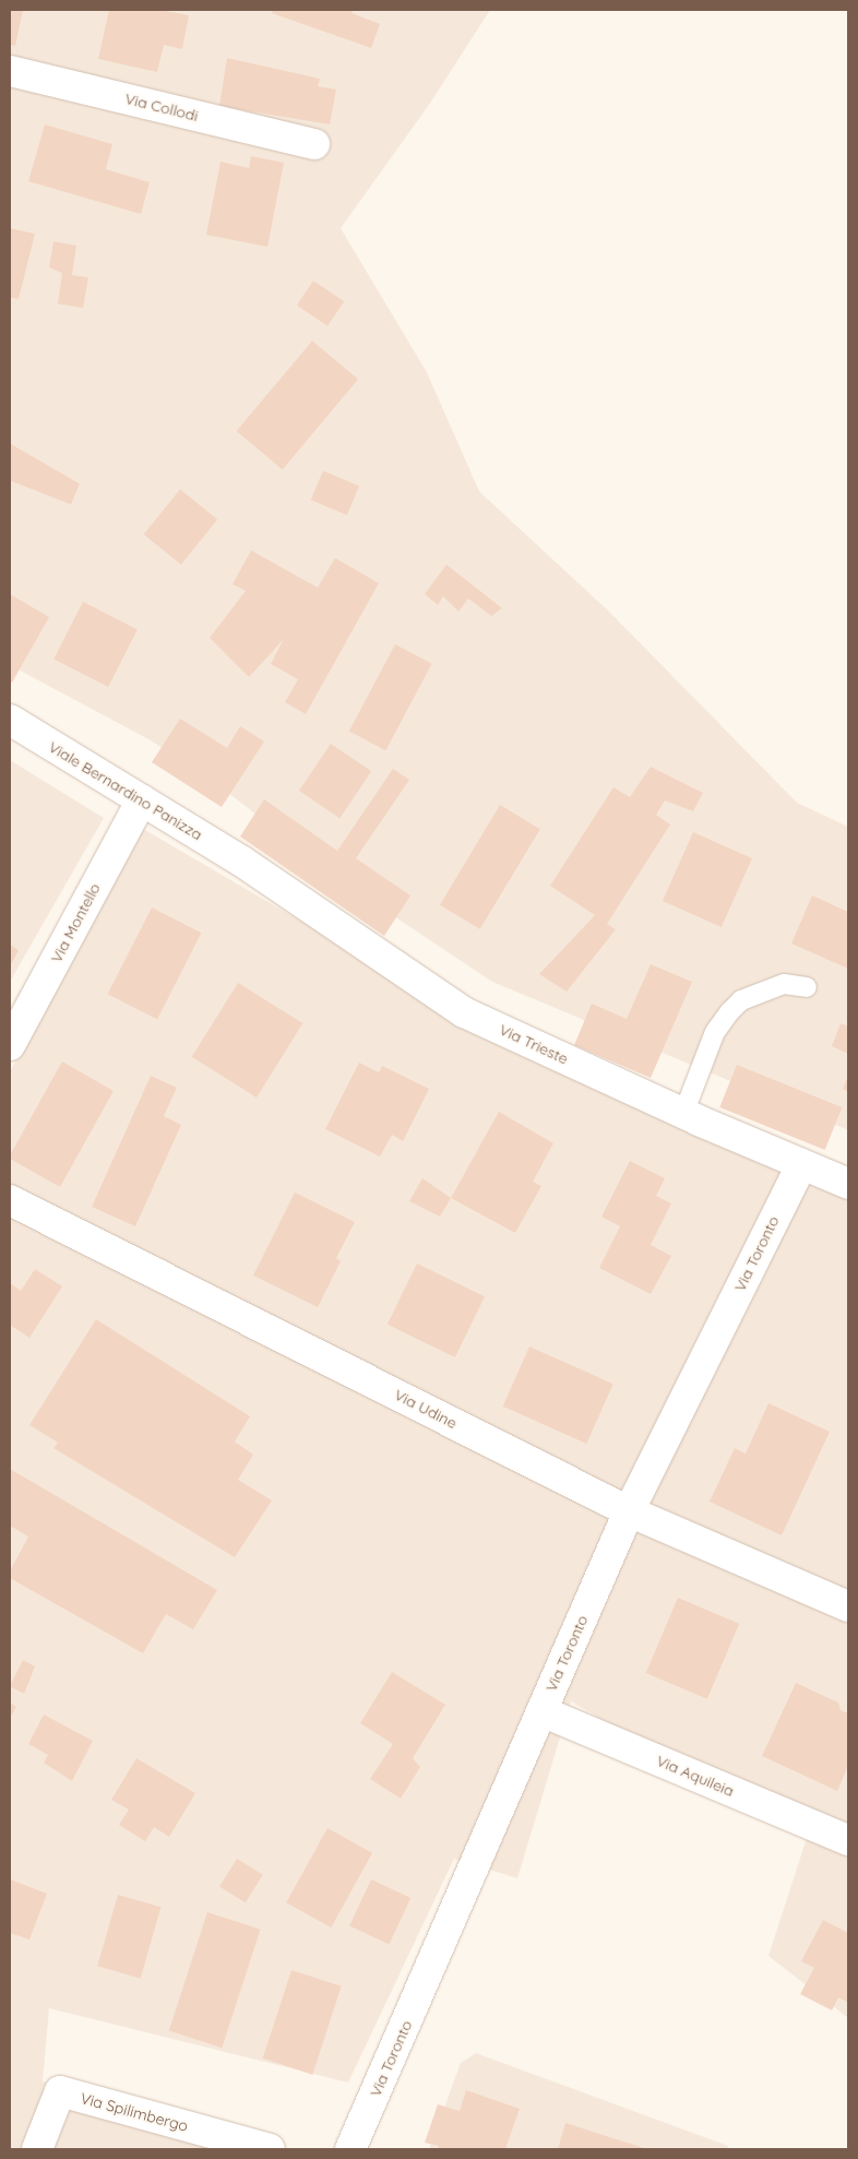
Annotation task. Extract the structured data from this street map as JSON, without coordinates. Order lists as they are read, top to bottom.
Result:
{
  "streets": {
    "street": [
      "Via Collodi",
      "Viale Bernardino Panizza",
      "Via Montello",
      "Via Trieste",
      "Via Toronto",
      "Via Udine",
      "Via Aquileia",
      "Via Spilimbergo"
    ]
  },
  "crossings": [
    ["Viale Bernardino Panizza", "Via Montello"],
    ["Viale Bernardino Panizza", "Via Trieste"],
    ["Via Trieste", "Via Toronto"],
    ["Via Toronto", "Via Udine"],
    ["Via Toronto", "Via Aquileia"]
  ]
}
